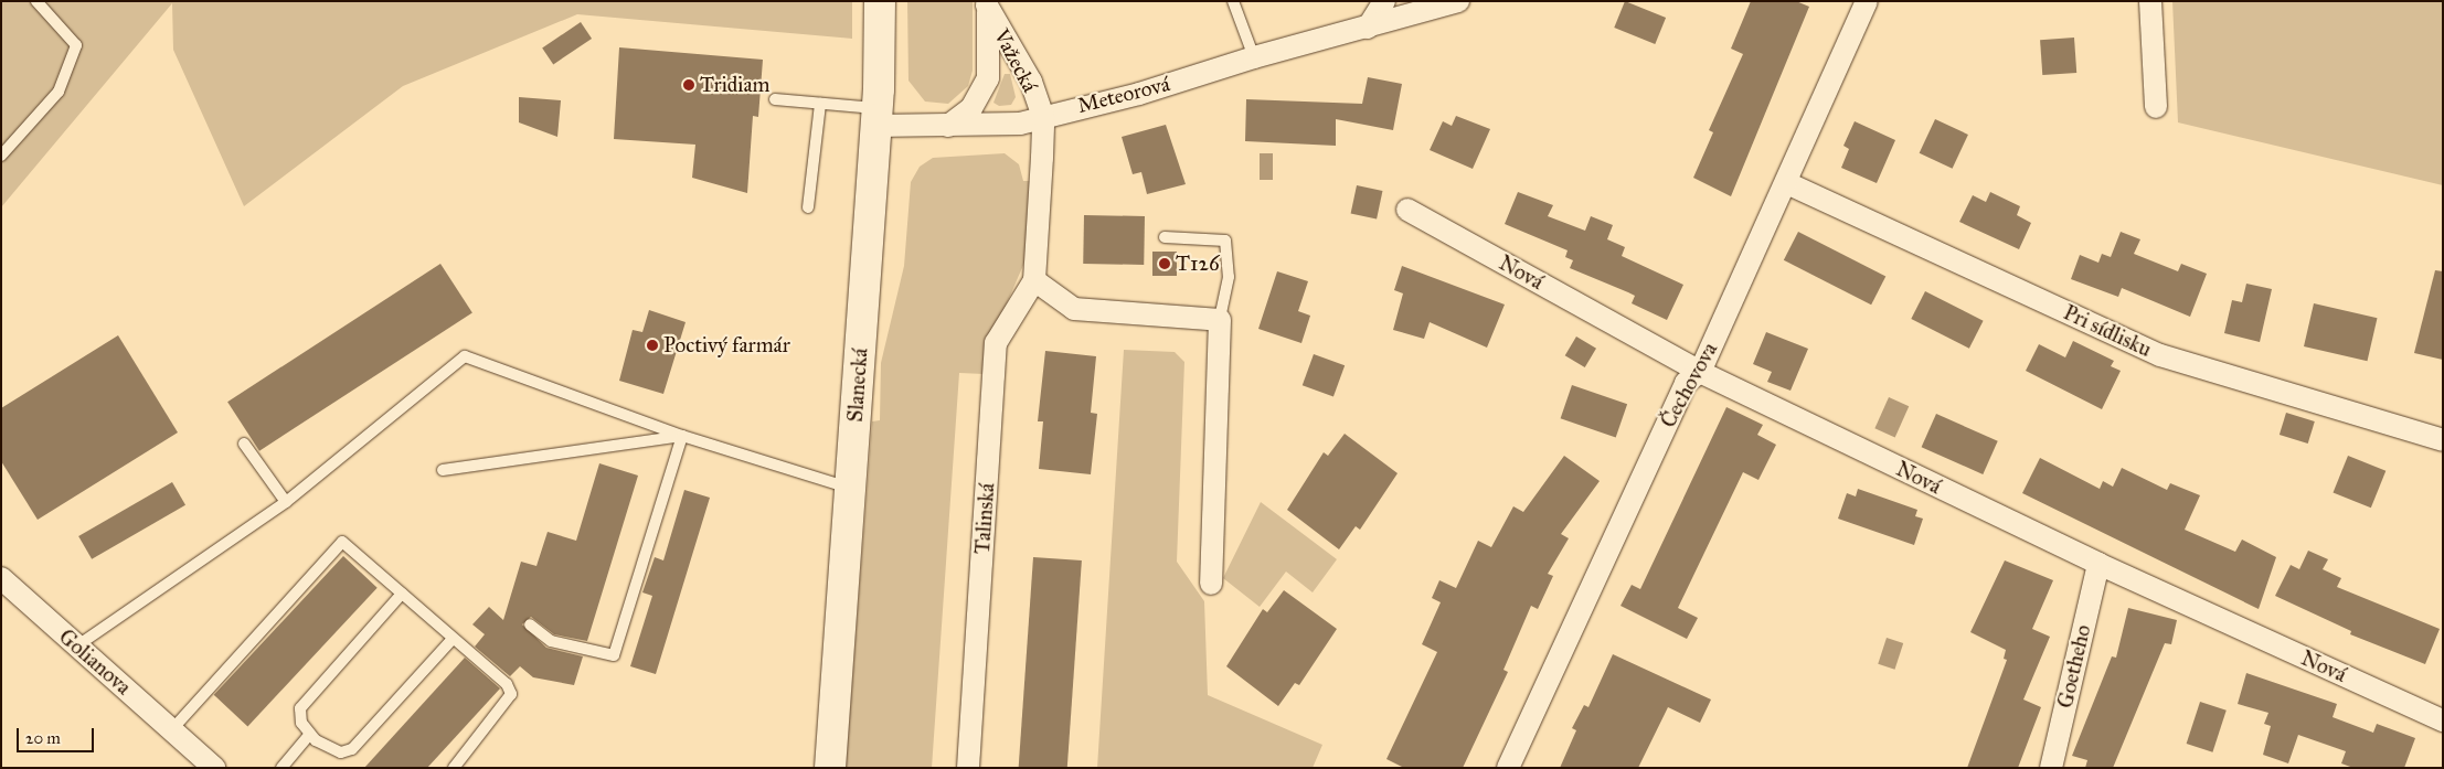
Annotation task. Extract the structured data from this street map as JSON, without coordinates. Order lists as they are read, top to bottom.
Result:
{
  "streets": {
    "main road": ["Slanecká"],
    "street": [
      "Važecká",
      "Meteorová",
      "Nová",
      "Pri sídlisku",
      "Čechovova",
      "Talinská",
      "Golianova",
      "Goetheho"
    ]
  },
  "crossings": [
    ["Važecká", "Meteorová"],
    ["Važecká", "Talinská"],
    ["Meteorová", "Slanecká"],
    ["Meteorová", "Talinská"],
    ["Nová", "Čechovova"],
    ["Nová", "Goetheho"],
    ["Pri sídlisku", "Čechovova"]
  ],
  "places": ["Tridiam", "T126", "Poctivý farmár"],
  "scale_bar": "20 m"
}
